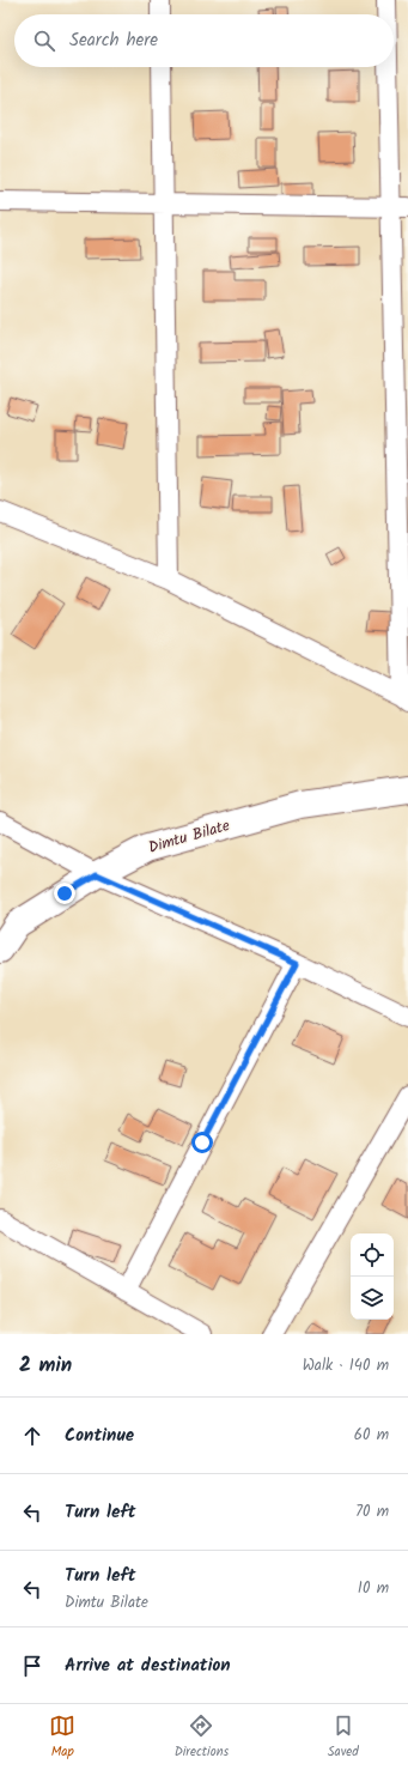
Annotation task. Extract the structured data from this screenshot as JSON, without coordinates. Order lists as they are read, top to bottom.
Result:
{
  "streets": {
    "main road": ["Dimtu Bilate"]
  },
  "page": {
    "search": "Search here",
    "heading": ["2 min", "Walk · 140 m"],
    "list": [
      ["Continue", "60 m"],
      ["Turn left", "70 m"],
      ["Turn left", "Dimtu Bilate", "10 m"],
      "Arrive at destination"
    ],
    "nav": ["Map", "Directions", "Saved"]
  }
}
